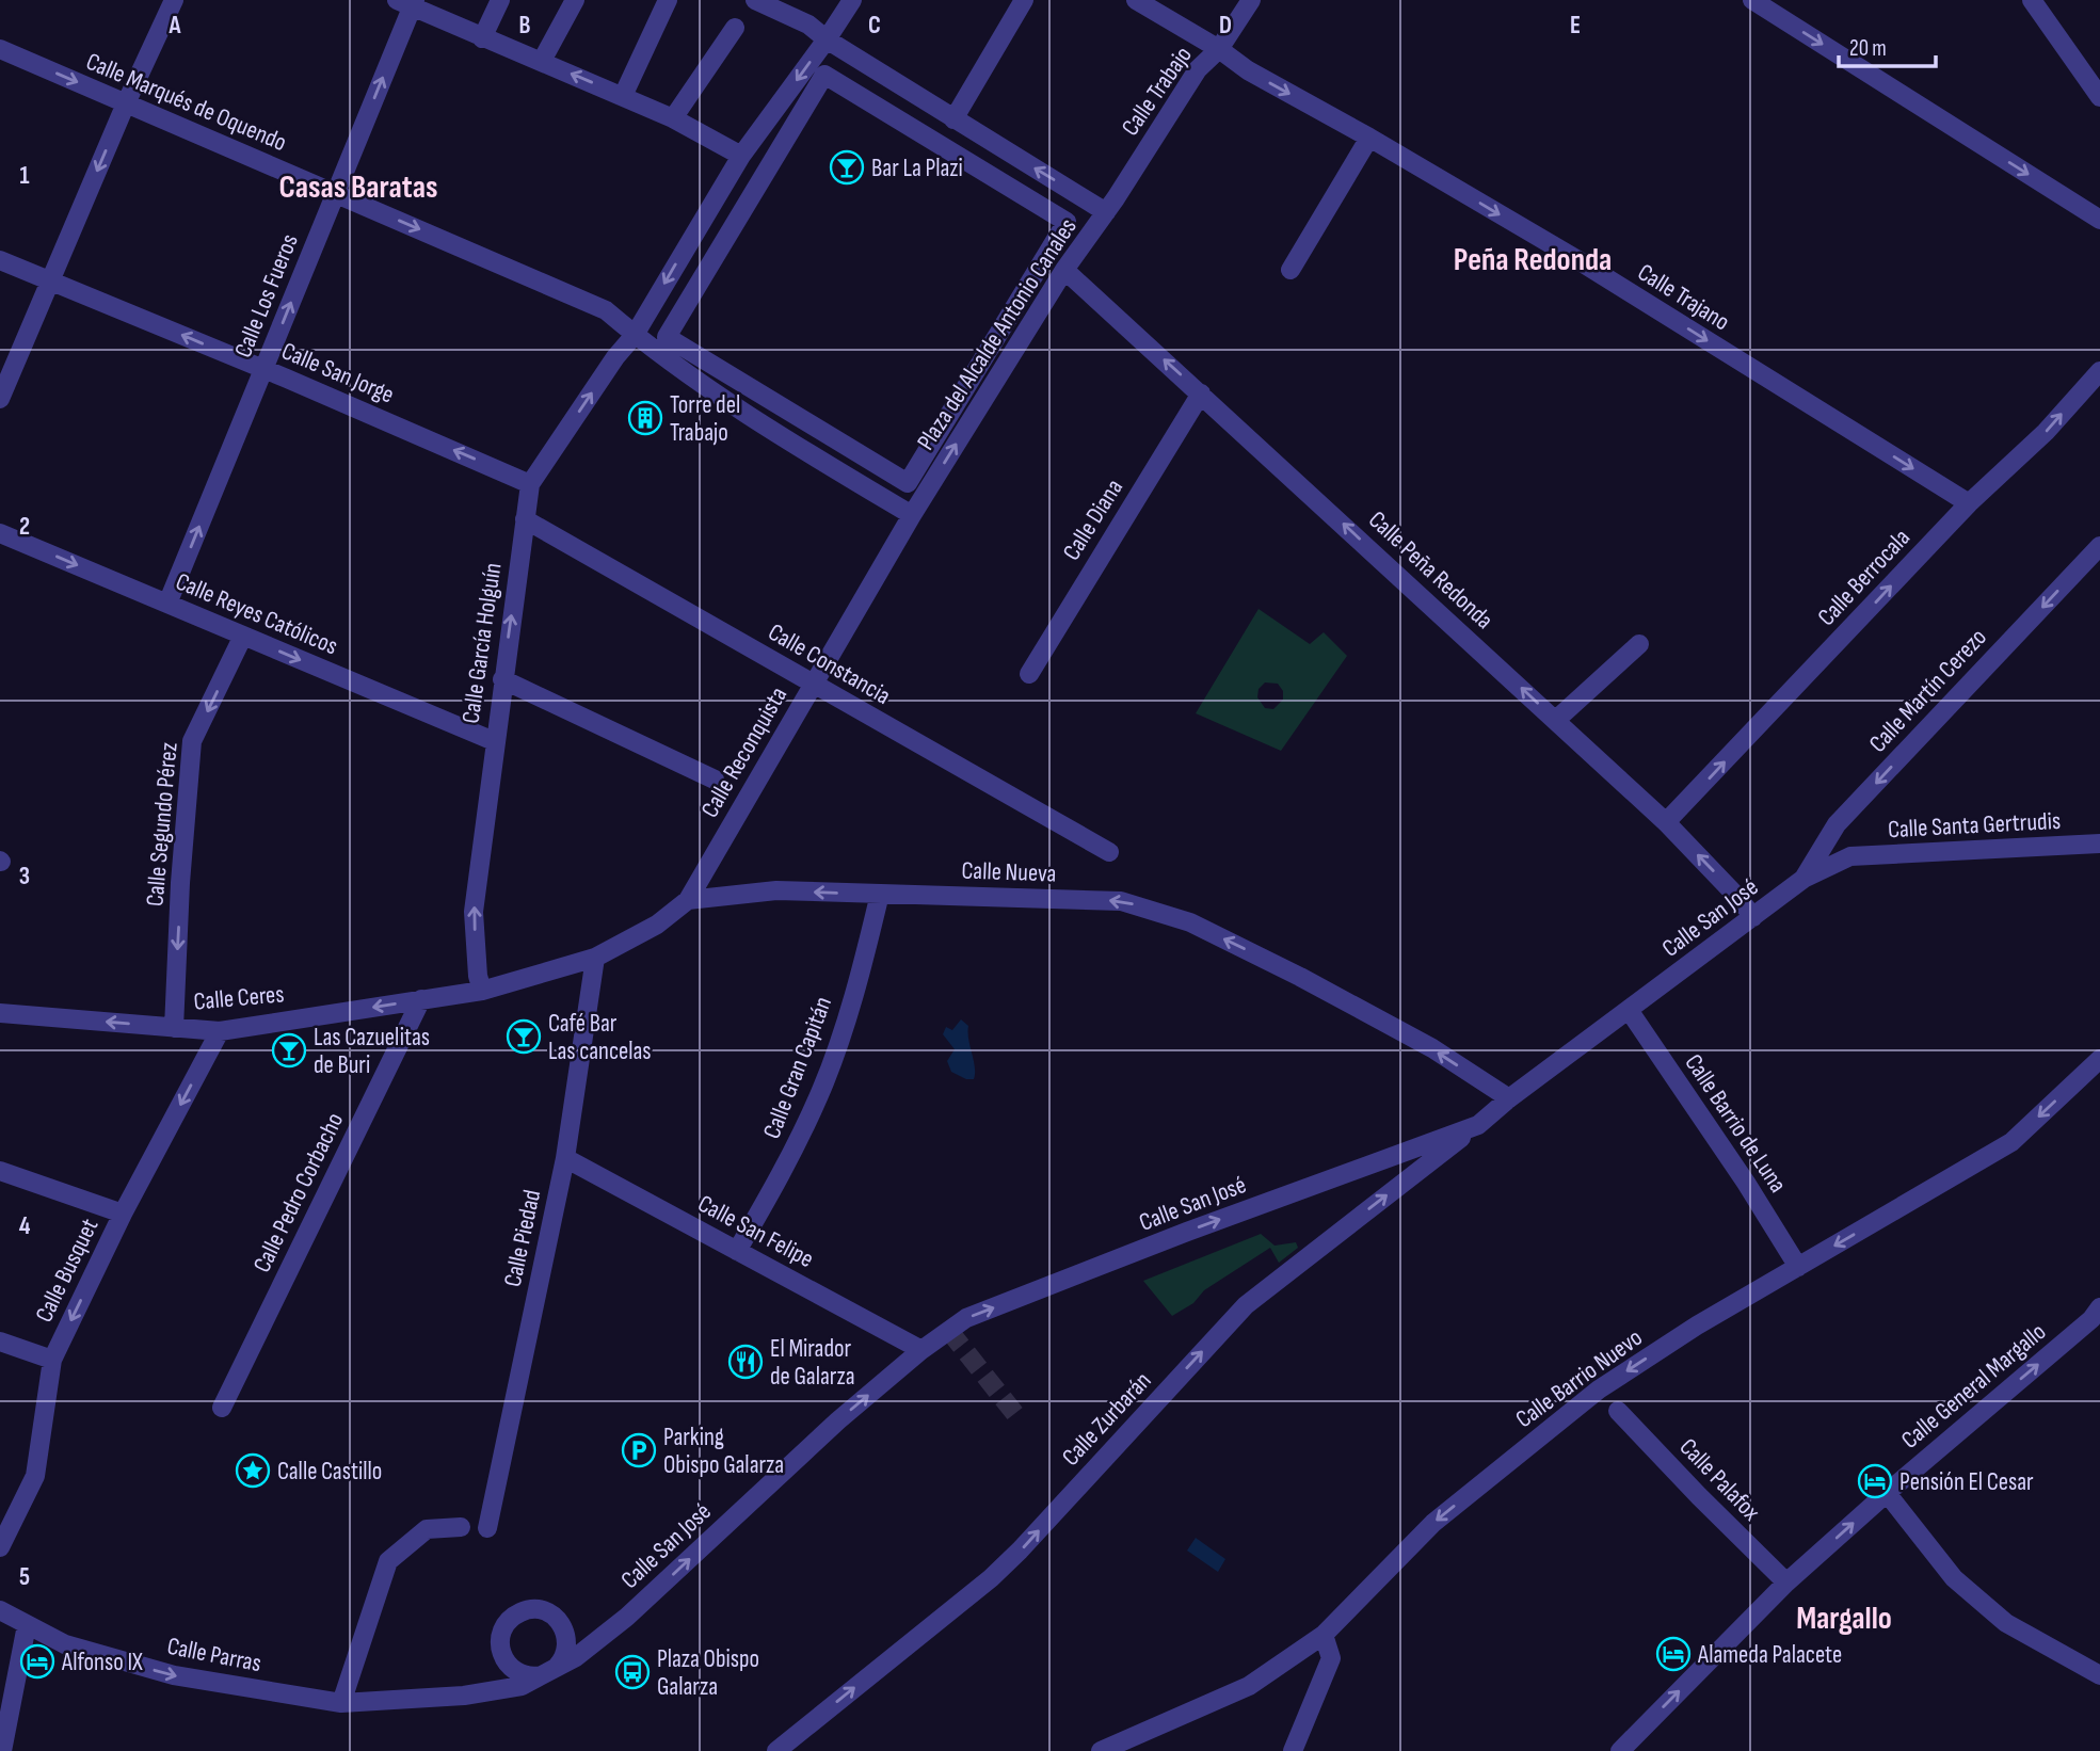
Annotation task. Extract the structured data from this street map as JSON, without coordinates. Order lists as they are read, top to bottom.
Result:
{
  "streets": {
    "street": [
      "Calle Trabajo",
      "Calle Marqués de Oquendo",
      "Calle Los Fueros",
      "Calle Trajano",
      "Plaza del Alcalde Antonio Canales",
      "Calle San Jorge",
      "Calle Diana",
      "Calle Peña Redonda",
      "Calle Berrocala",
      "Calle Reyes Católicos",
      "Calle García Holguín",
      "Calle Constancia",
      "Calle Martín Cerezo",
      "Calle Reconquista",
      "Calle Segundo Pérez",
      "Calle Santa Gertrudis",
      "Calle Nueva",
      "Calle San José",
      "Calle Ceres",
      "Calle Gran Capitán",
      "Calle Barrio de Luna",
      "Calle Pedro Corbacho",
      "Calle San Felipe",
      "Calle Piedad",
      "Calle Busquet",
      "Calle Barrio Nuevo",
      "Calle General Margallo",
      "Calle Zurbarán",
      "Calle Palafox",
      "Calle Parras"
    ]
  },
  "crossings": [
    ["Calle Trabajo", "Calle Trajano"],
    ["Calle Trabajo", "Plaza del Alcalde Antonio Canales"],
    ["Calle Marqués de Oquendo", "Calle Los Fueros"],
    ["Calle Marqués de Oquendo", "Calle García Holguín"],
    ["Calle Los Fueros", "Calle San Jorge"],
    ["Calle Los Fueros", "Calle Reyes Católicos"],
    ["Calle Trajano", "Calle Berrocala"],
    ["Plaza del Alcalde Antonio Canales", "Calle Peña Redonda"],
    ["Plaza del Alcalde Antonio Canales", "Calle Reconquista"],
    ["Calle San Jorge", "Calle García Holguín"],
    ["Calle Diana", "Calle Peña Redonda"],
    ["Calle Peña Redonda", "Calle Berrocala"],
    ["Calle Peña Redonda", "Calle San José"],
    ["Calle Reyes Católicos", "Calle García Holguín"],
    ["Calle Reyes Católicos", "Calle Segundo Pérez"],
    ["Calle García Holguín", "Calle Constancia"],
    ["Calle García Holguín", "Calle Ceres"],
    ["Calle Constancia", "Calle Reconquista"],
    ["Calle Martín Cerezo", "Calle Santa Gertrudis"],
    ["Calle Martín Cerezo", "Calle San José"],
    ["Calle Reconquista", "Calle Nueva"],
    ["Calle Segundo Pérez", "Calle Ceres"],
    ["Calle Santa Gertrudis", "Calle San José"],
    ["Calle Nueva", "Calle San José"],
    ["Calle Nueva", "Calle Gran Capitán"],
    ["Calle San José", "Calle Barrio de Luna"],
    ["Calle San José", "Calle San Felipe"],
    ["Calle San José", "Calle Zurbarán"],
    ["Calle San José", "Calle Parras"],
    ["Calle Ceres", "Calle Pedro Corbacho"],
    ["Calle Ceres", "Calle Busquet"],
    ["Calle Gran Capitán", "Calle San Felipe"],
    ["Calle Barrio de Luna", "Calle Barrio Nuevo"],
    ["Calle San Felipe", "Calle Piedad"],
    ["Calle General Margallo", "Calle Palafox"]
  ],
  "one_way": [
    "Calle Marqués de Oquendo",
    "Calle Los Fueros",
    "Calle Trajano",
    "Calle San Jorge",
    "Calle Peña Redonda",
    "Calle Berrocala",
    "Calle Reyes Católicos",
    "Calle García Holguín",
    "Calle Martín Cerezo",
    "Calle Segundo Pérez",
    "Calle Nueva",
    "Calle San José",
    "Calle Ceres",
    "Calle Busquet",
    "Calle Barrio Nuevo",
    "Calle General Margallo",
    "Calle Zurbarán",
    "Calle Parras"
  ],
  "districts": ["Casas Baratas", "Peña Redonda", "Margallo"],
  "places": {
    "bar": ["Bar La Plazi", "Café Bar Las cancelas", "Las Cazuelitas de Buri"],
    "building": ["Torre del Trabajo"],
    "restaurant": ["El Mirador de Galarza"],
    "parking": ["Parking Obispo Galarza"],
    "place": ["Calle Castillo"],
    "hotel": ["Pensión El Cesar", "Alameda Palacete", "Alfonso IX"],
    "bus stop": ["Plaza Obispo Galarza"]
  },
  "scale_bar": "20 m",
  "grid": {
    "columns": [
      "A",
      "B",
      "C",
      "D",
      "E"
    ],
    "rows": [
      "1",
      "2",
      "3",
      "4",
      "5"
    ]
  }
}
